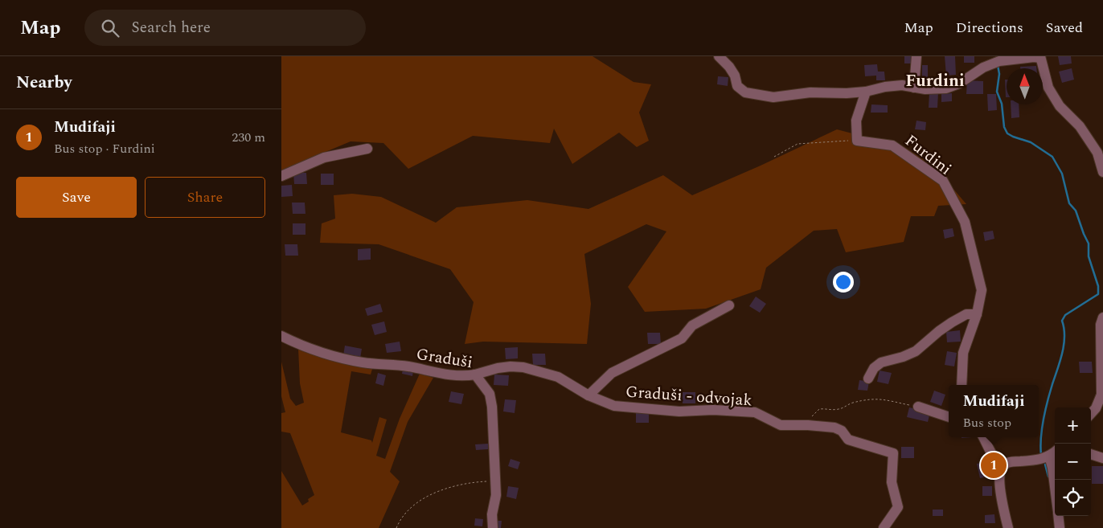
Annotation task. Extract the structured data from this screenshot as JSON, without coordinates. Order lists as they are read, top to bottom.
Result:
{
  "streets": {
    "street": ["Furdini", "Graduši", "Graduši - odvojak"]
  },
  "crossings": [
    ["Graduši", "Graduši - odvojak"]
  ],
  "districts": ["Furdini"],
  "north": "top",
  "page": {
    "header": "Map",
    "search": "Search here",
    "nav": ["Map", "Directions", "Saved"],
    "heading": "Nearby",
    "list": [
      {
        "mark": "1",
        "name": "Mudifaji",
        "note": "Bus stop · Furdini",
        "value": "230 m"
      }
    ],
    "buttons": ["Save", "Share"],
    "popup": ["Mudifaji", "Bus stop"],
    "map_buttons": ["+", "−"],
    "pins": "1"
  }
}
